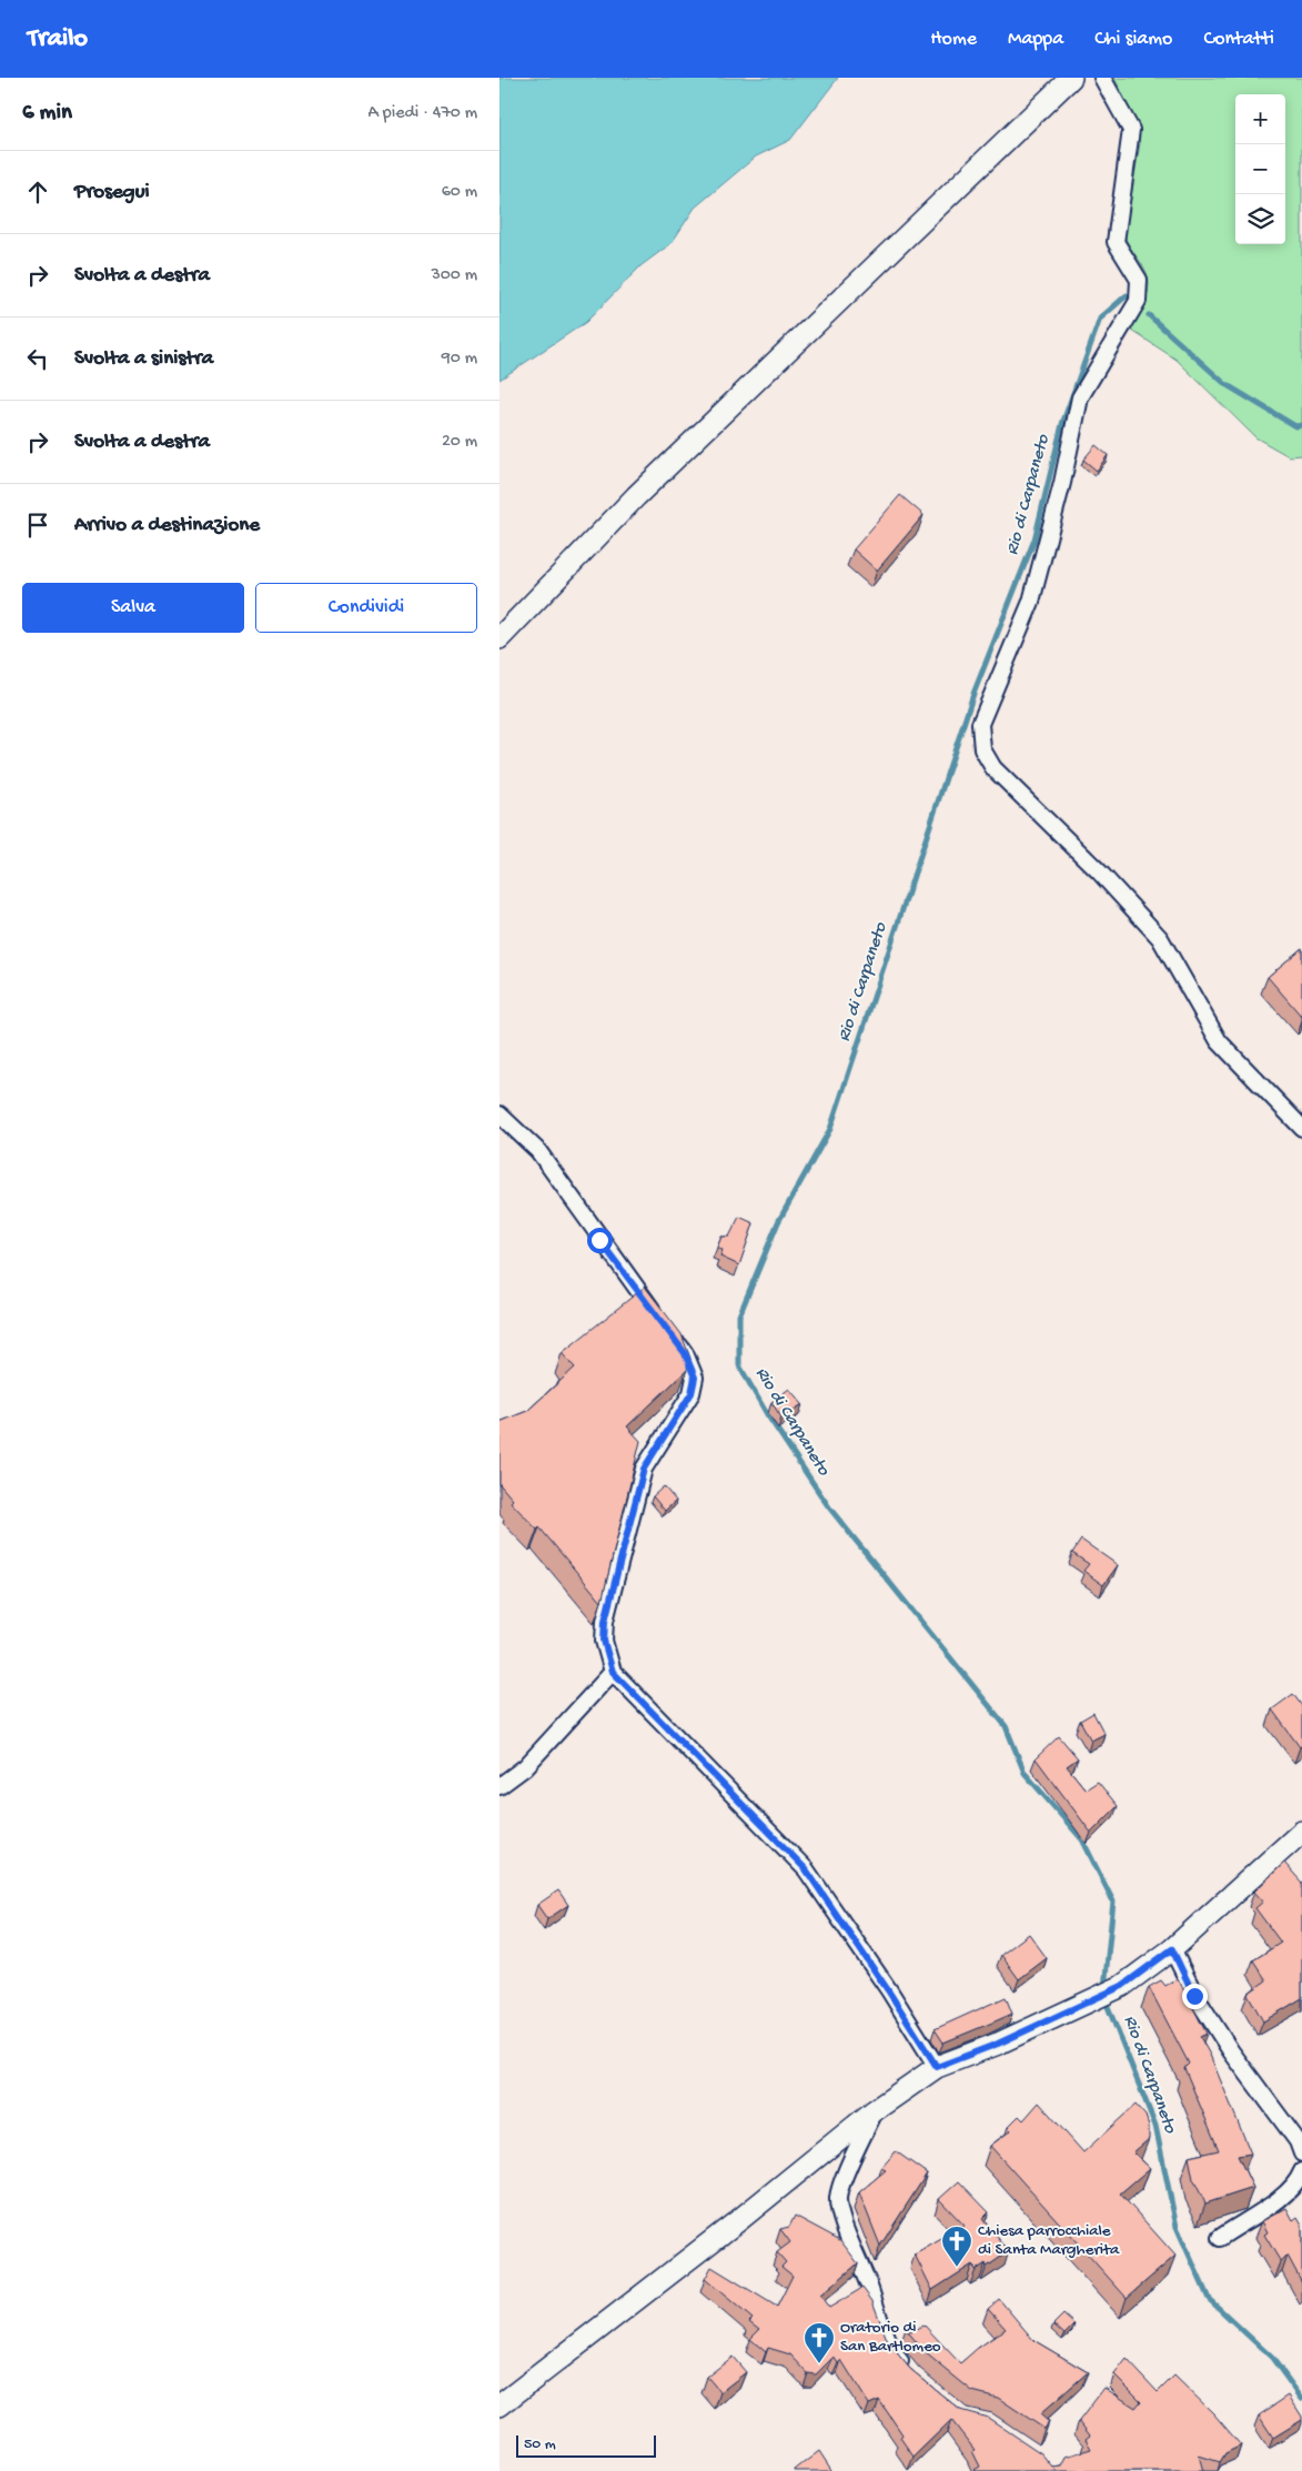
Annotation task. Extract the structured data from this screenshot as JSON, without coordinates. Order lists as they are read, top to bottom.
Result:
{
  "water": ["Rio di Carpaneto"],
  "places": {
    "church": ["Chiesa parrocchiale di Santa Margherita", "Oratorio di San Bartlomeo"]
  },
  "scale_bar": "50 m",
  "page": {
    "header": "Trailo",
    "nav": [
      "Home",
      "Mappa",
      "Chi siamo",
      "Contatti"
    ],
    "heading": ["6 min", "A piedi · 470 m"],
    "map_buttons": ["+", "−"],
    "list": [
      ["Prosegui", "60 m"],
      ["Svolta a destra", "300 m"],
      ["Svolta a sinistra", "90 m"],
      ["Svolta a destra", "20 m"],
      "Arrivo a destinazione"
    ],
    "buttons": ["Salva", "Condividi"],
    "scale": "50 m"
  }
}
